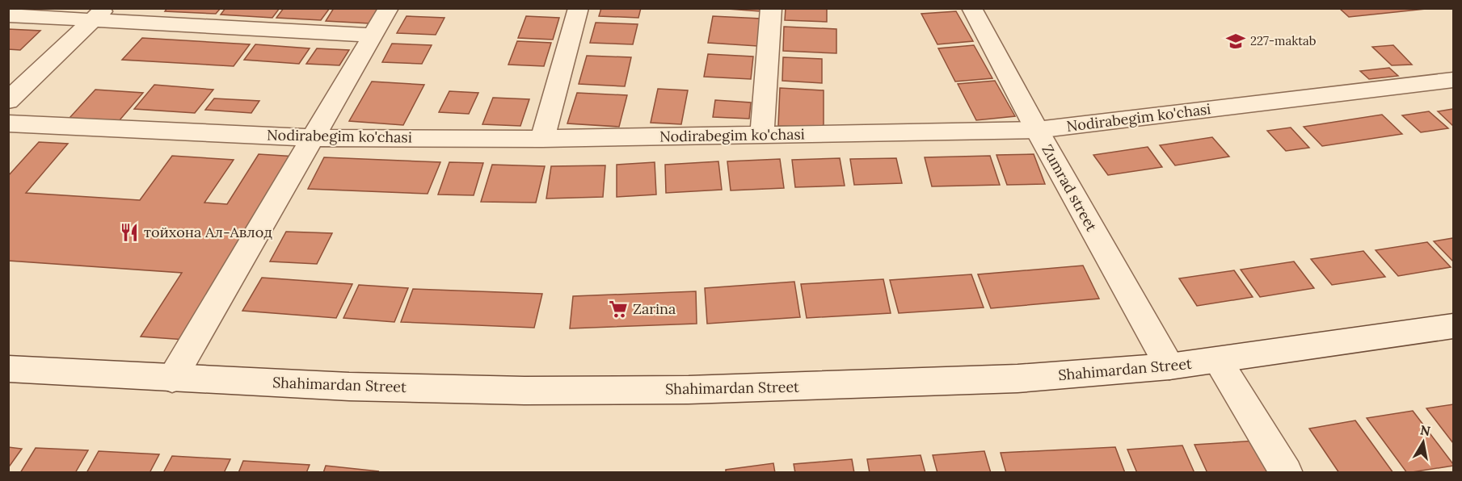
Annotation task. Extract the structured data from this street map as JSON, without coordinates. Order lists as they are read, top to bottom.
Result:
{
  "streets": {
    "street": ["Nodirabegim ko'chasi", "Zumrad street", "Shahimardan Street"]
  },
  "crossings": [
    ["Nodirabegim ko'chasi", "Zumrad street"],
    ["Zumrad street", "Shahimardan Street"]
  ],
  "places": {
    "school or university": ["227-maktab"],
    "restaurant": ["тойхона Ал-Авлод"],
    "supermarket": ["Zarina"]
  },
  "north": "top"
}
